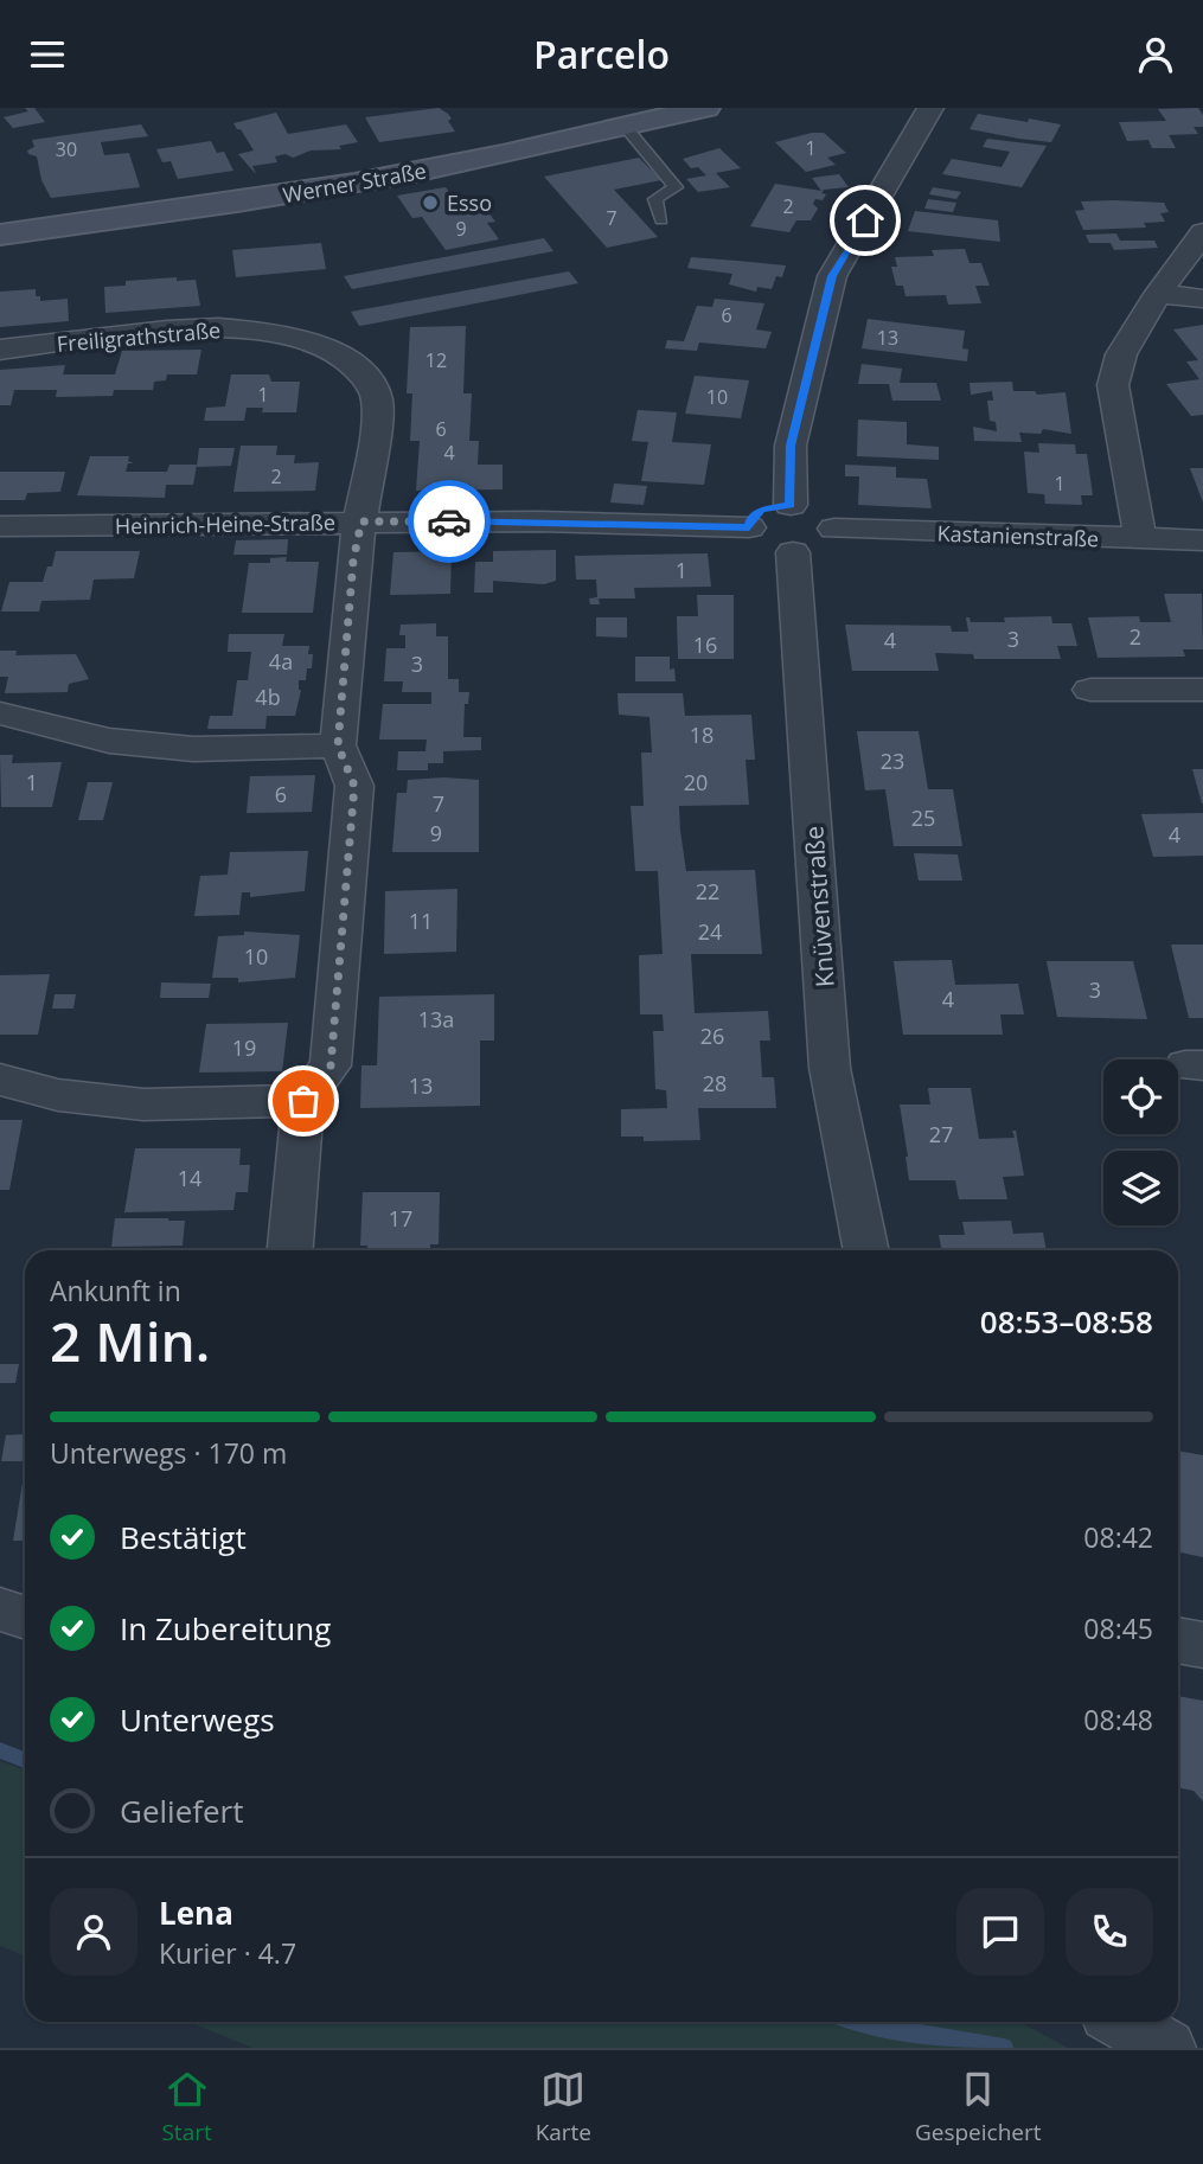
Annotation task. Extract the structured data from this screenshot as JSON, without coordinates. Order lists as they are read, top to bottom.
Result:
{
  "streets": {
    "main road": ["Werner Straße"],
    "street": [
      "Freiligrathstraße",
      "Heinrich-Heine-Straße",
      "Kastanienstraße",
      "Knüvenstraße"
    ]
  },
  "crossings": [
    ["Freiligrathstraße", "Heinrich-Heine-Straße"]
  ],
  "places": ["Esso"],
  "house_numbers": [
    "1",
    "30",
    "2",
    "7",
    "9",
    "6",
    "13",
    "12",
    "1",
    "10",
    "6",
    "4",
    "2",
    "1",
    "1",
    "2",
    "3",
    "4",
    "16",
    "4a",
    "3",
    "4b",
    "18",
    "23",
    "1",
    "20",
    "6",
    "7",
    "25",
    "9",
    "4",
    "22",
    "11",
    "24",
    "10",
    "3",
    "4",
    "13a",
    "26",
    "19",
    "28",
    "13",
    "27",
    "14",
    "17"
  ],
  "page": {
    "header": "Parcelo",
    "heading": ["2 Min.", "Ankunft in", "08:53–08:58"],
    "panel": ["Lena", "Kurier · 4.7"],
    "bar": "Unterwegs · 170 m",
    "list": [
      ["Bestätigt", "08:42"],
      ["In Zubereitung", "08:45"],
      ["Unterwegs", "08:48"],
      "Geliefert"
    ],
    "tabs": ["Start", "Karte", "Gespeichert"]
  }
}
